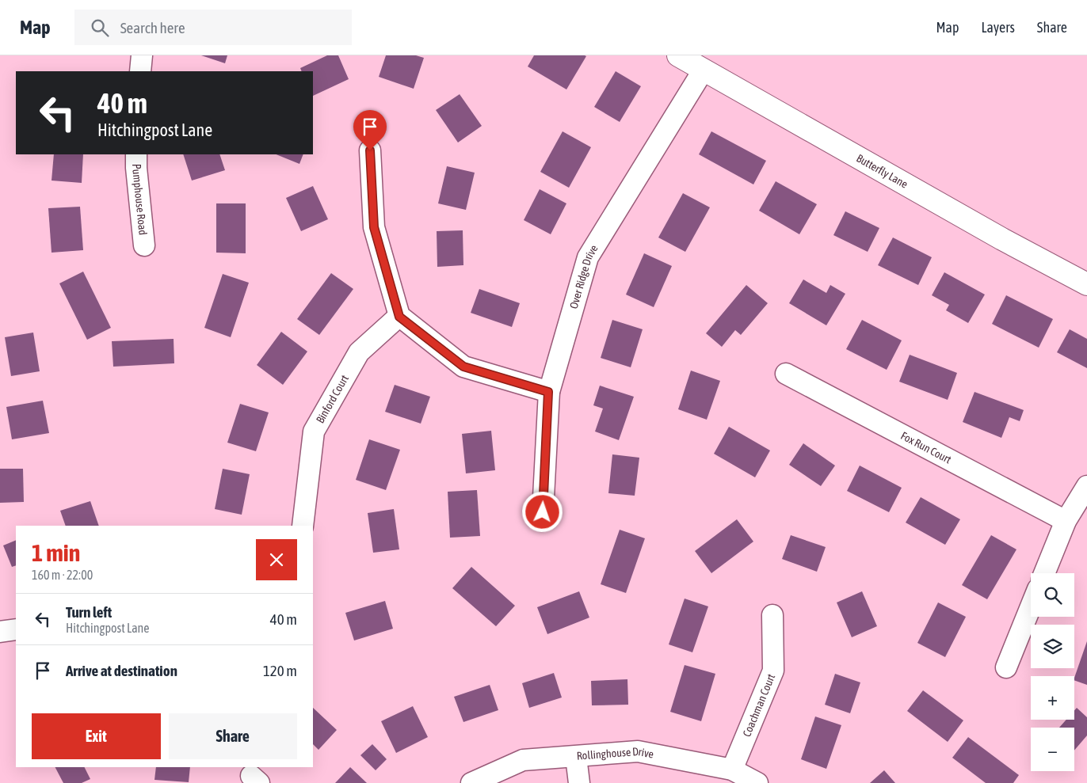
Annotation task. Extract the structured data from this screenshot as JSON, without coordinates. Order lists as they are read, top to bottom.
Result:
{
  "streets": {
    "street": [
      "Butterfly Lane",
      "Pumphouse Road",
      "Over Ridge Drive",
      "Binford Court",
      "Fox Run Court",
      "Coachman Court",
      "Rollinghouse Drive"
    ]
  },
  "crossings": [
    ["Butterfly Lane", "Over Ridge Drive"],
    ["Coachman Court", "Rollinghouse Drive"]
  ],
  "page": {
    "header": "Map",
    "search": "Search here",
    "nav": ["Map", "Layers", "Share"],
    "turn": ["40 m", "Hitchingpost Lane"],
    "heading": ["1 min", "160 m · 22:00"],
    "map_buttons": ["+", "−"],
    "list": [
      {
        "name": "Turn left",
        "note": "Hitchingpost Lane",
        "value": "40 m"
      },
      {
        "name": "Arrive at destination",
        "value": "120 m"
      }
    ],
    "buttons": ["Exit", "Share"]
  }
}
